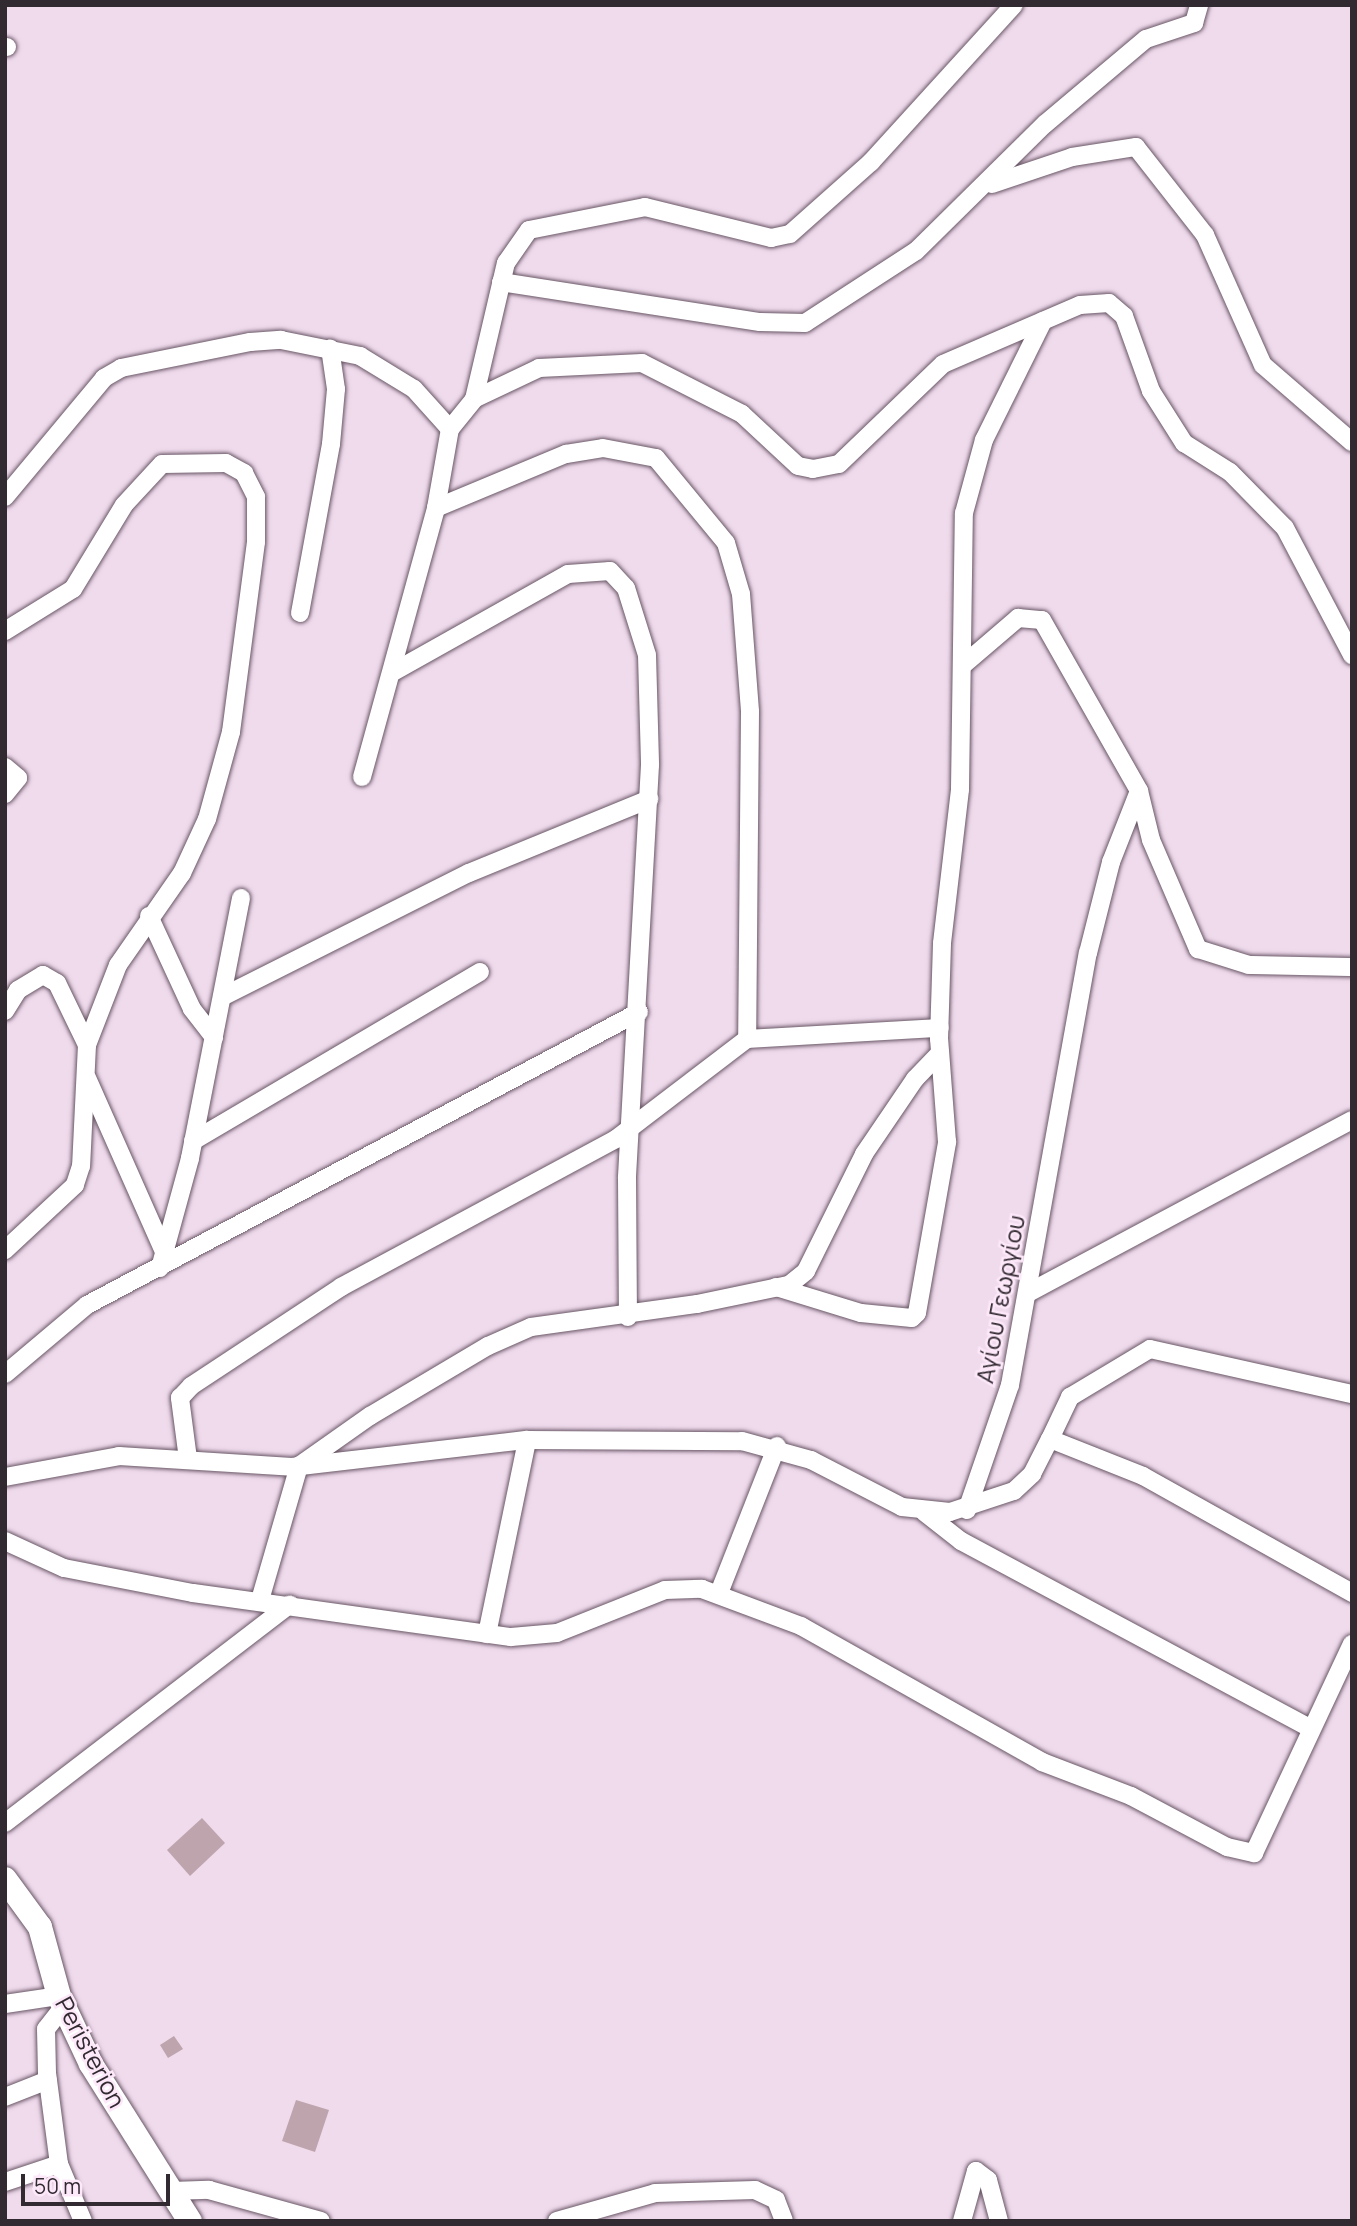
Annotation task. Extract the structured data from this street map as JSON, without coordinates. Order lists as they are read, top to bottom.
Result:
{
  "streets": {
    "street": ["Αγίου Γεωργίου", "Peristerion"]
  },
  "scale_bar": "50 m"
}
